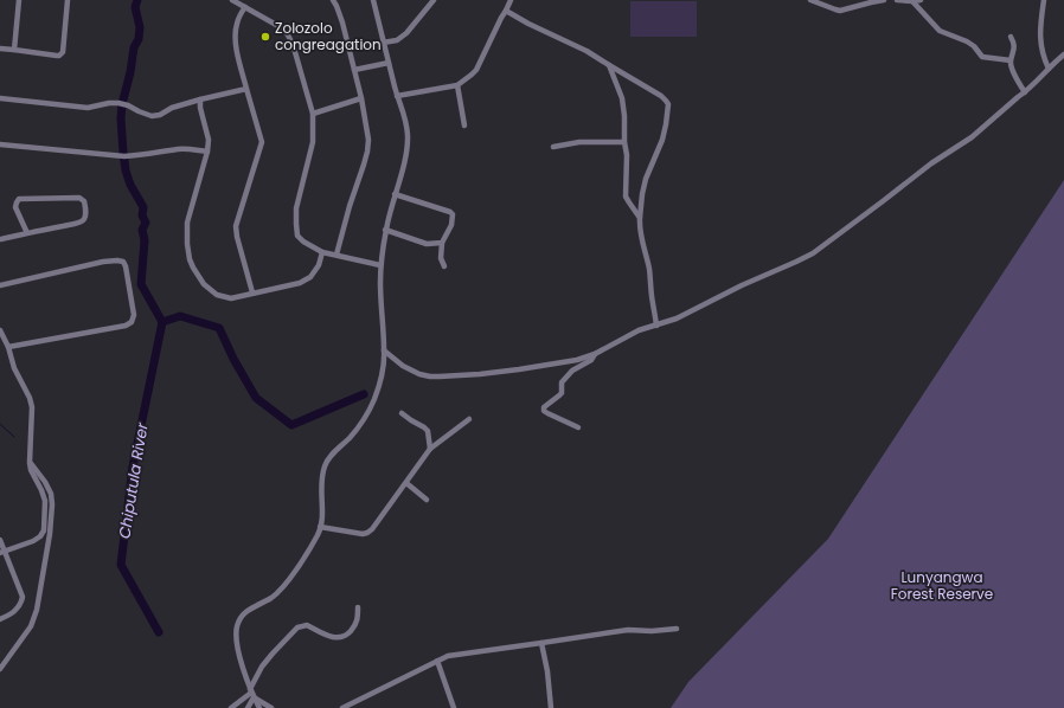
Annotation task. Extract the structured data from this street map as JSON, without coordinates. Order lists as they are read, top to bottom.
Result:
{
  "water": ["Chiputula River"],
  "parks": ["Lunyangwa Forest Reserve"],
  "places": ["Zolozolo congreagation"]
}
